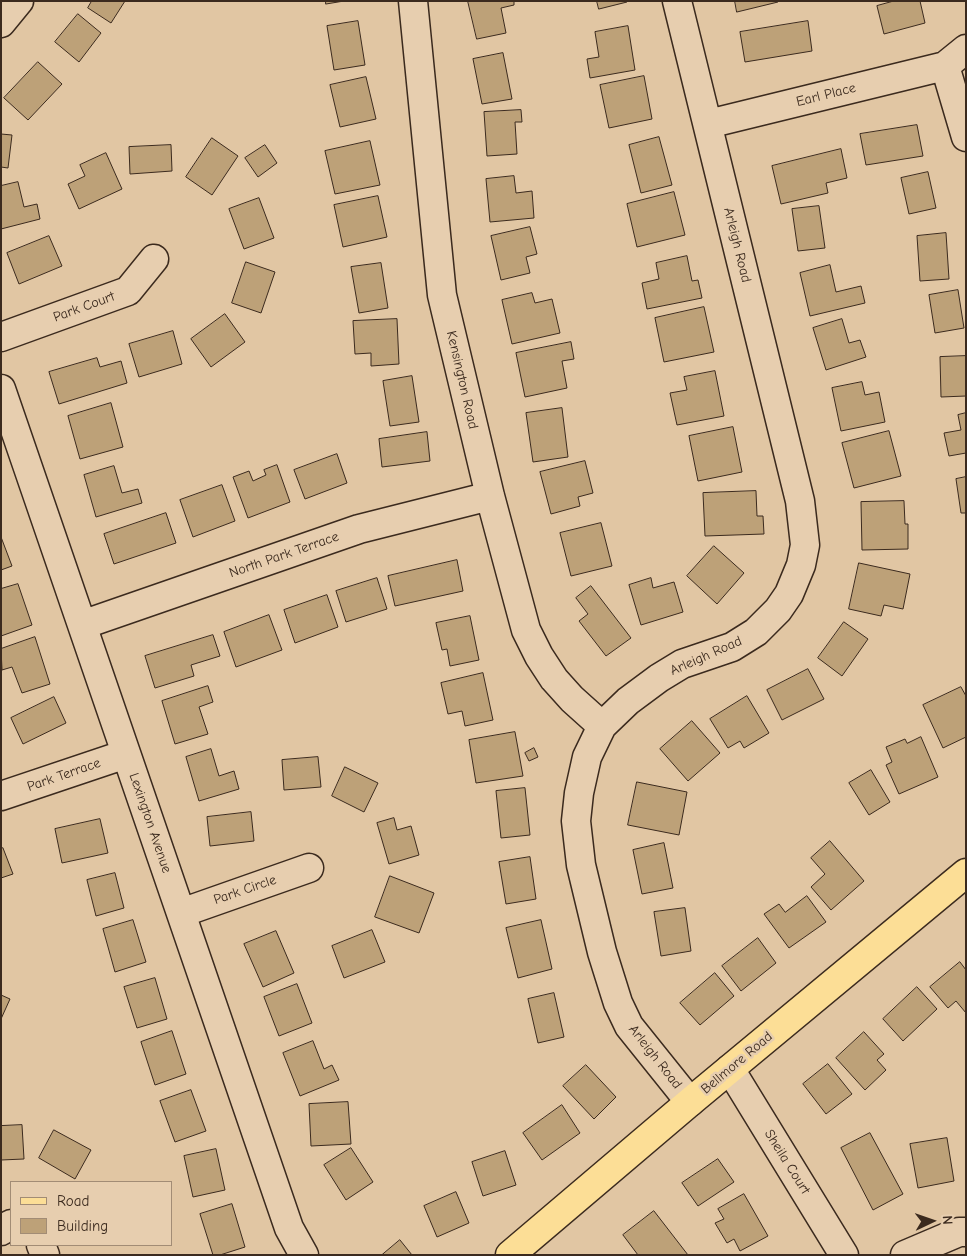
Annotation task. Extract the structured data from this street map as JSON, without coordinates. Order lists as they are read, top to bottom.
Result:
{
  "streets": {
    "main road": ["Bellmore Road"],
    "street": [
      "Earl Place",
      "Arleigh Road",
      "Park Court",
      "Kensington Road",
      "North Park Terrace",
      "Park Terrace",
      "Lexington Avenue",
      "Park Circle",
      "Sheila Court"
    ]
  },
  "crossings": [
    ["Earl Place", "Arleigh Road"],
    ["Arleigh Road", "Kensington Road"],
    ["Arleigh Road", "Bellmore Road"],
    ["Kensington Road", "North Park Terrace"],
    ["North Park Terrace", "Lexington Avenue"],
    ["Park Terrace", "Lexington Avenue"],
    ["Lexington Avenue", "Park Circle"],
    ["Bellmore Road", "Sheila Court"]
  ],
  "legend": ["Road", "Building"],
  "north": "right"
}
